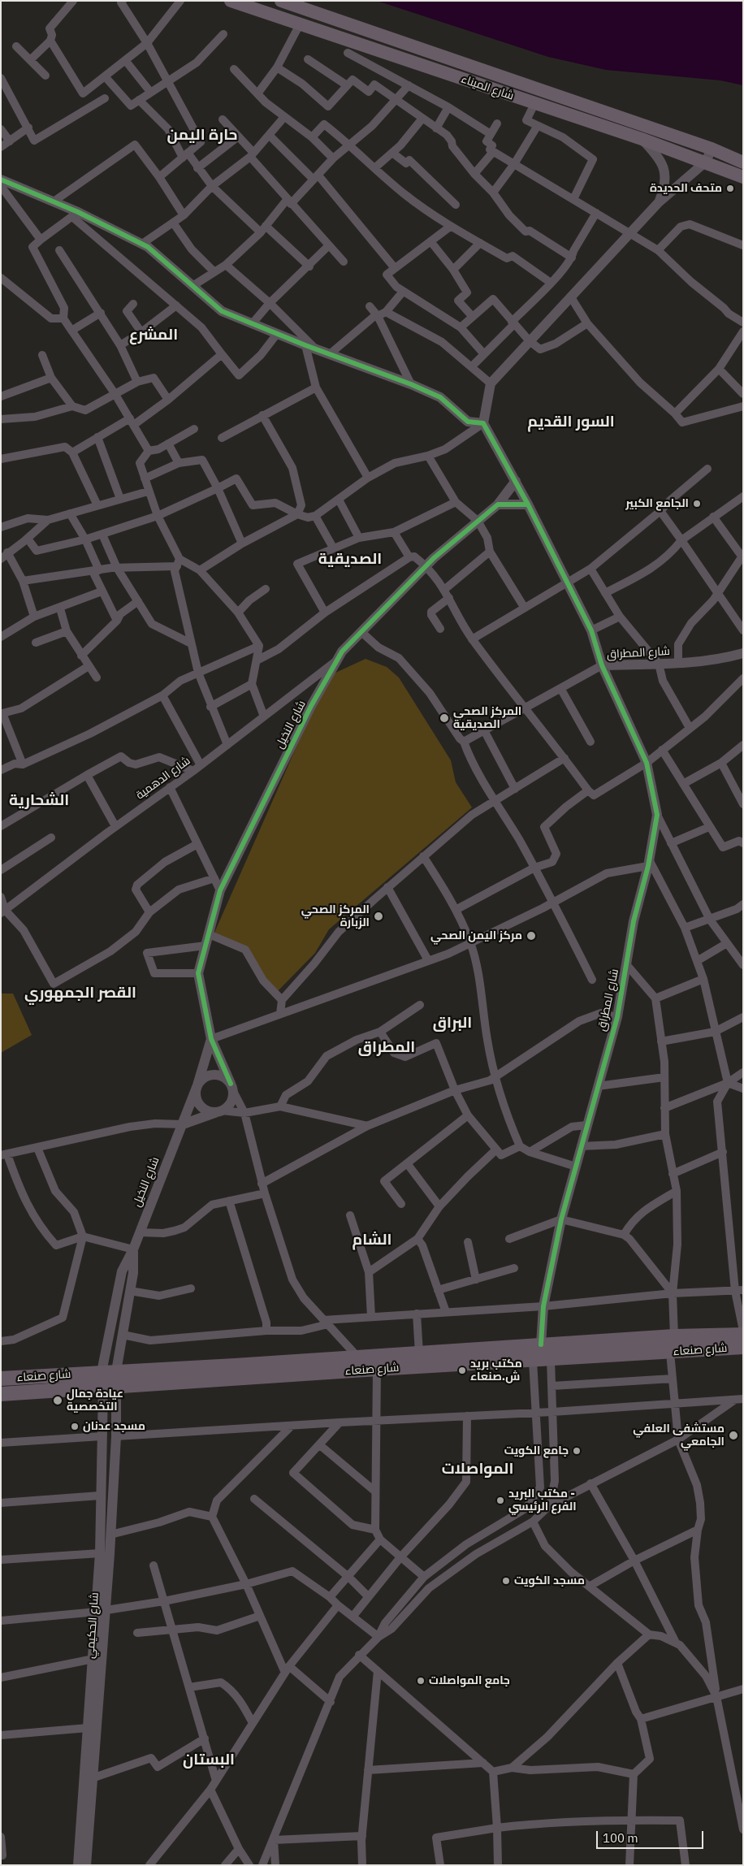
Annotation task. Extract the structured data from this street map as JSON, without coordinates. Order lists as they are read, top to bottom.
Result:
{
  "streets": {
    "highway": ["شارع صنعاء"],
    "main road": ["شارع الميناء"],
    "street": [
      "شارع المطراق",
      "شارع النخيل",
      "شارع الدهمية",
      "شارع الحكيمي"
    ]
  },
  "crossings": [
    ["شارع المطراق", "شارع صنعاء"],
    ["شارع النخيل", "شارع الدهمية"],
    ["شارع النخيل", "شارع صنعاء"],
    ["شارع صنعاء", "شارع الحكيمي"]
  ],
  "districts": [
    "حارة اليمن",
    "المشرع",
    "السور القديم",
    "الصديقية",
    "الشحارية",
    "القصر الجمهوري",
    "البراق",
    "المطراق",
    "الشام",
    "المواصلات",
    "البستان"
  ],
  "places": [
    "متحف الحديدة",
    "الجامع الكبير",
    "المركز الصحي الصديقية",
    "المركز الصحي الزبارة",
    "مركز اليمن الصحي",
    "مكتب بريد ش.صنعاء",
    "عيادة جمال التخصصية",
    "مسجد عدنان",
    "مستشفى العلفي الجامعي",
    "جامع الكويت",
    "مكتب البريد - الفرع الرئيسي",
    "مسجد الكويت",
    "جامع المواصلات"
  ],
  "scale_bar": "100 m"
}
